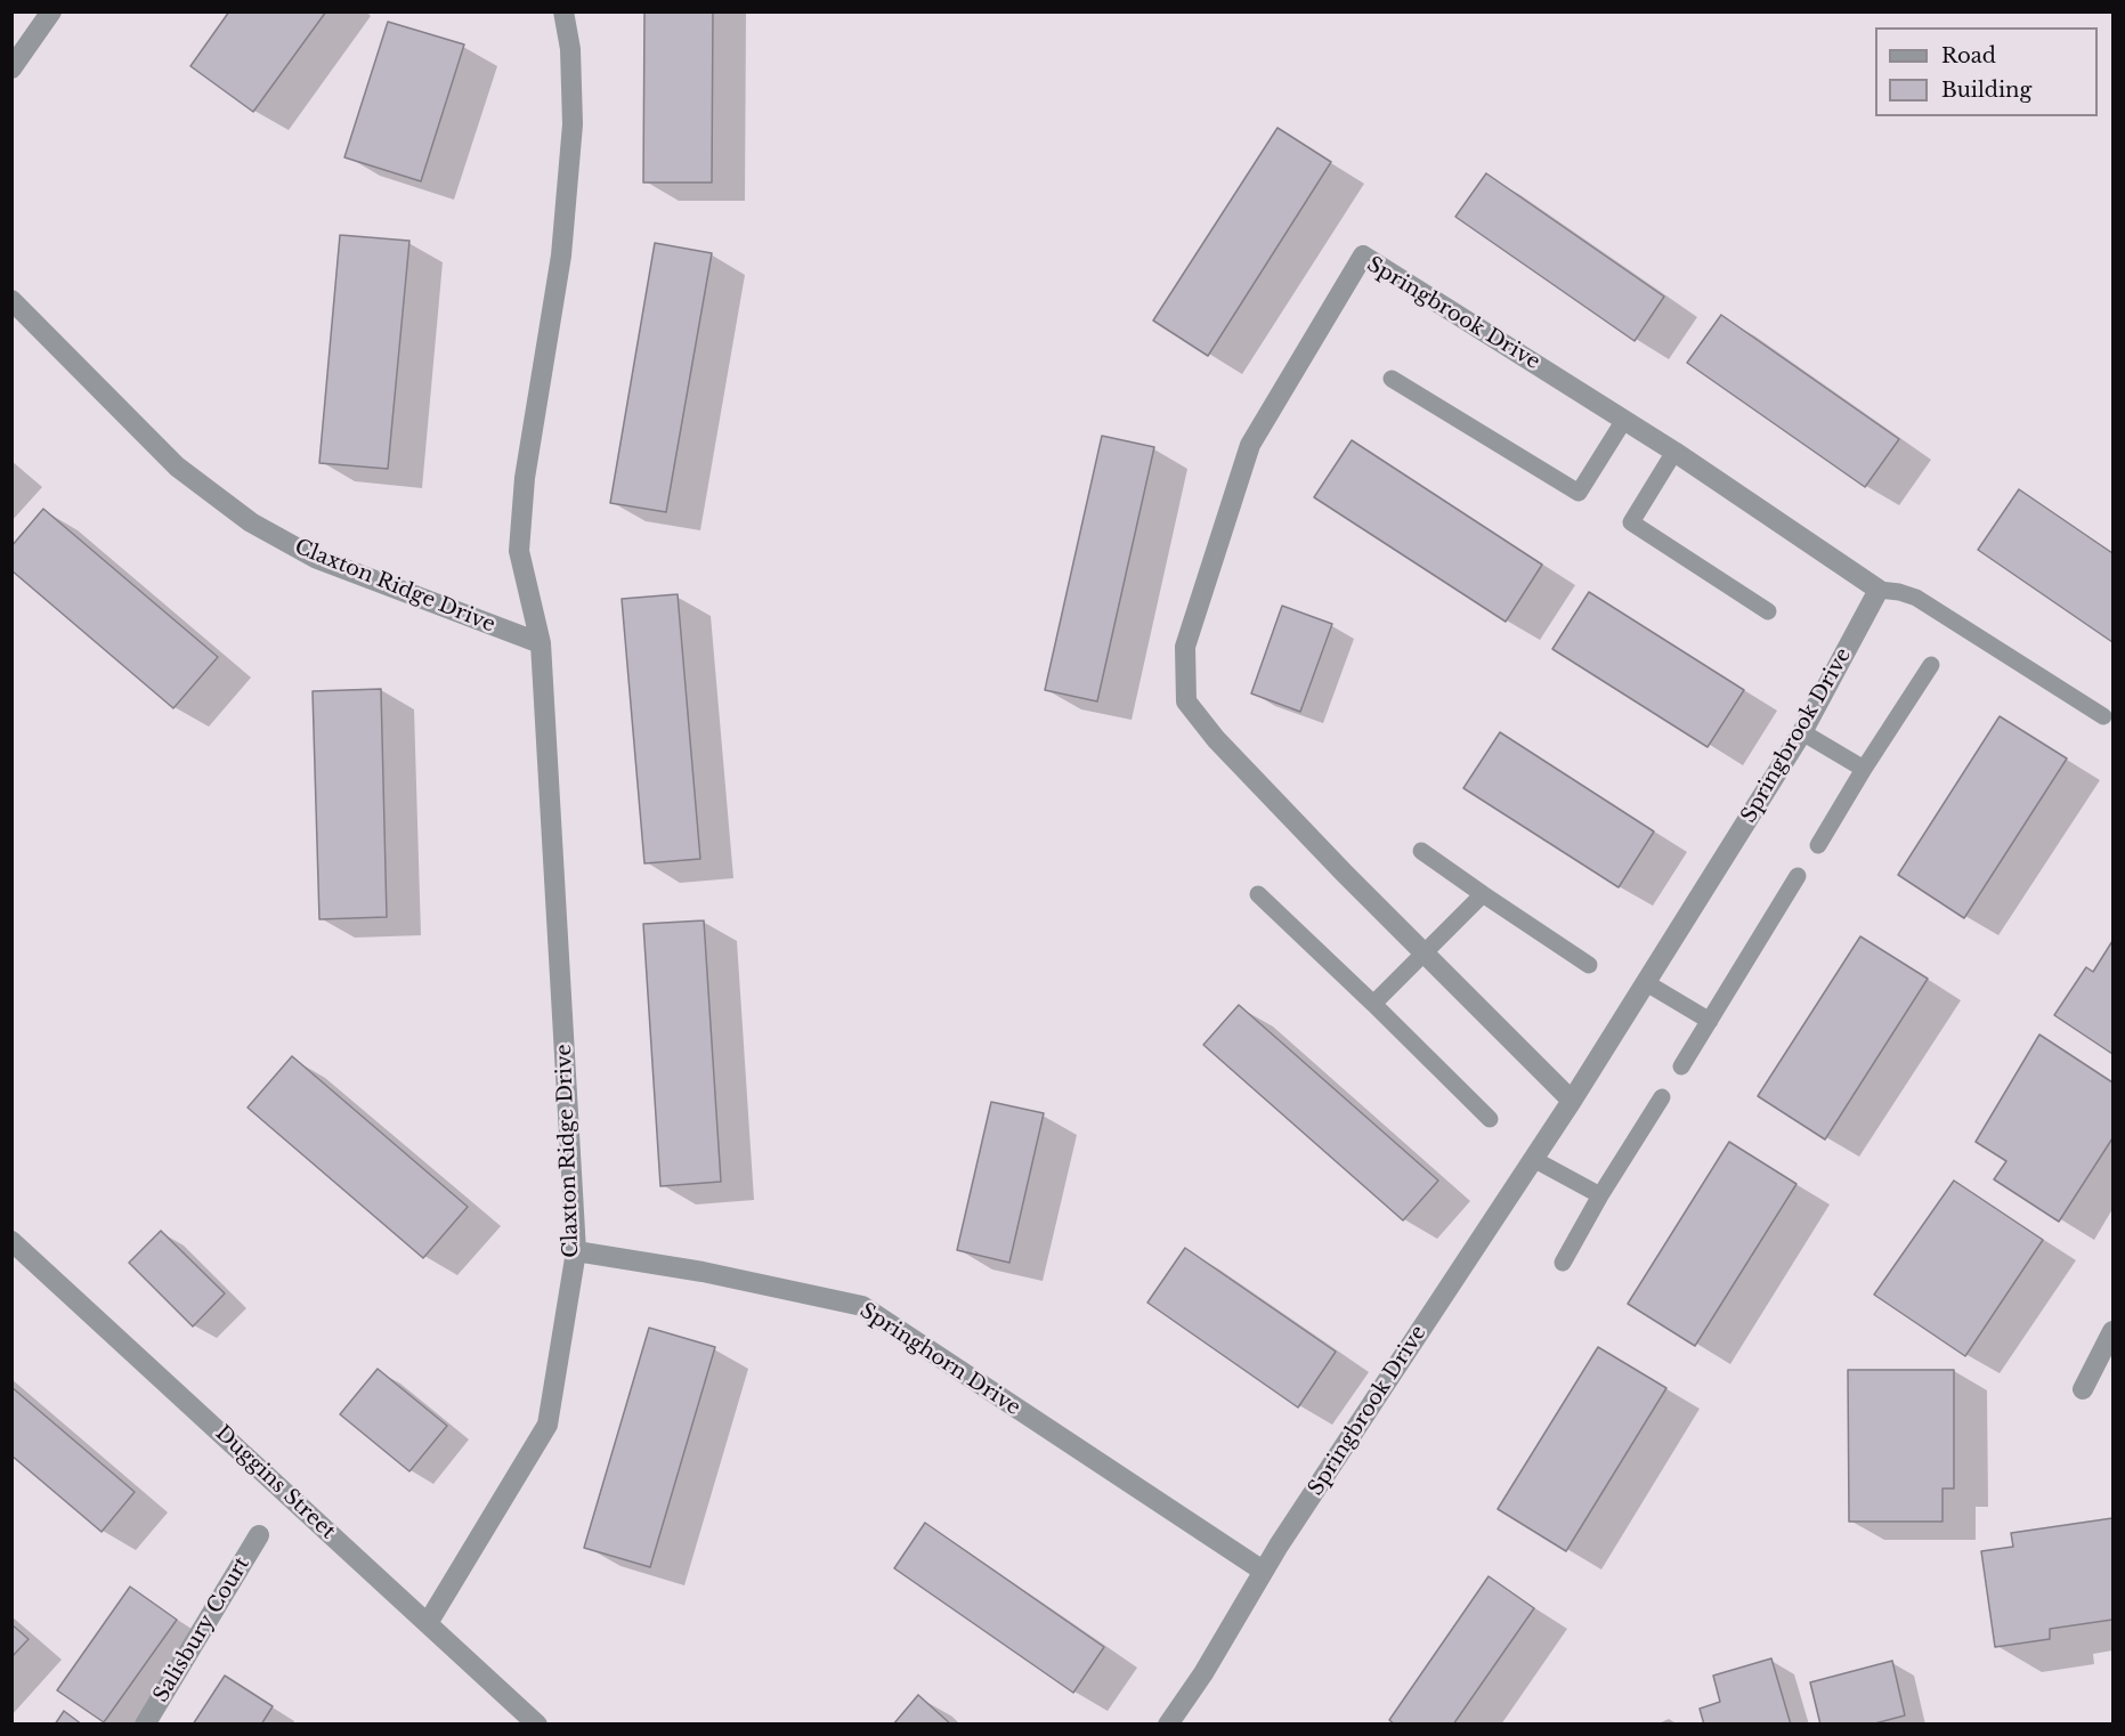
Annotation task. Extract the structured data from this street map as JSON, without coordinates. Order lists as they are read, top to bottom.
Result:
{
  "streets": {
    "street": [
      "Springbrook Drive",
      "Claxton Ridge Drive",
      "Springhorn Drive",
      "Duggins Street",
      "Salisbury Court"
    ]
  },
  "crossings": [
    ["Springbrook Drive", "Springhorn Drive"],
    ["Claxton Ridge Drive", "Springhorn Drive"],
    ["Claxton Ridge Drive", "Duggins Street"]
  ],
  "legend": ["Road", "Building"]
}
